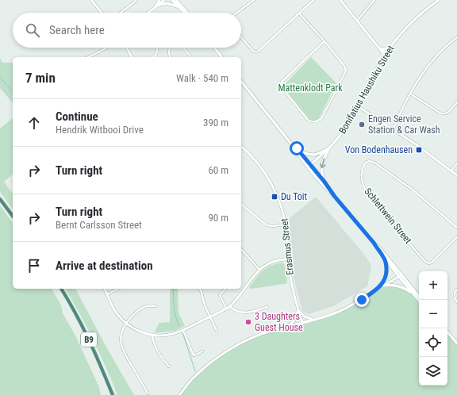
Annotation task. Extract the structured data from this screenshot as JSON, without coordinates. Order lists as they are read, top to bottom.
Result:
{
  "streets": {
    "highway": ["B9"],
    "street": ["Bonifatius Haushiku Street", "Schlettwein Street", "Erasmus Street"]
  },
  "parks": ["Mattenklodt Park"],
  "places": {
    "other": ["Engen Service Station & Car Wash", "3 Daughters Guest House"],
    "transit": ["Von Bodenhausen", "Du Toit"]
  },
  "page": {
    "search": "Search here",
    "heading": ["7 min", "Walk · 540 m"],
    "list": [
      ["Continue", "Hendrik Witbooi Drive", "390 m"],
      ["Turn right", "60 m"],
      ["Turn right", "Bernt Carlsson Street", "90 m"],
      "Arrive at destination"
    ],
    "map_buttons": ["+", "−"]
  }
}
